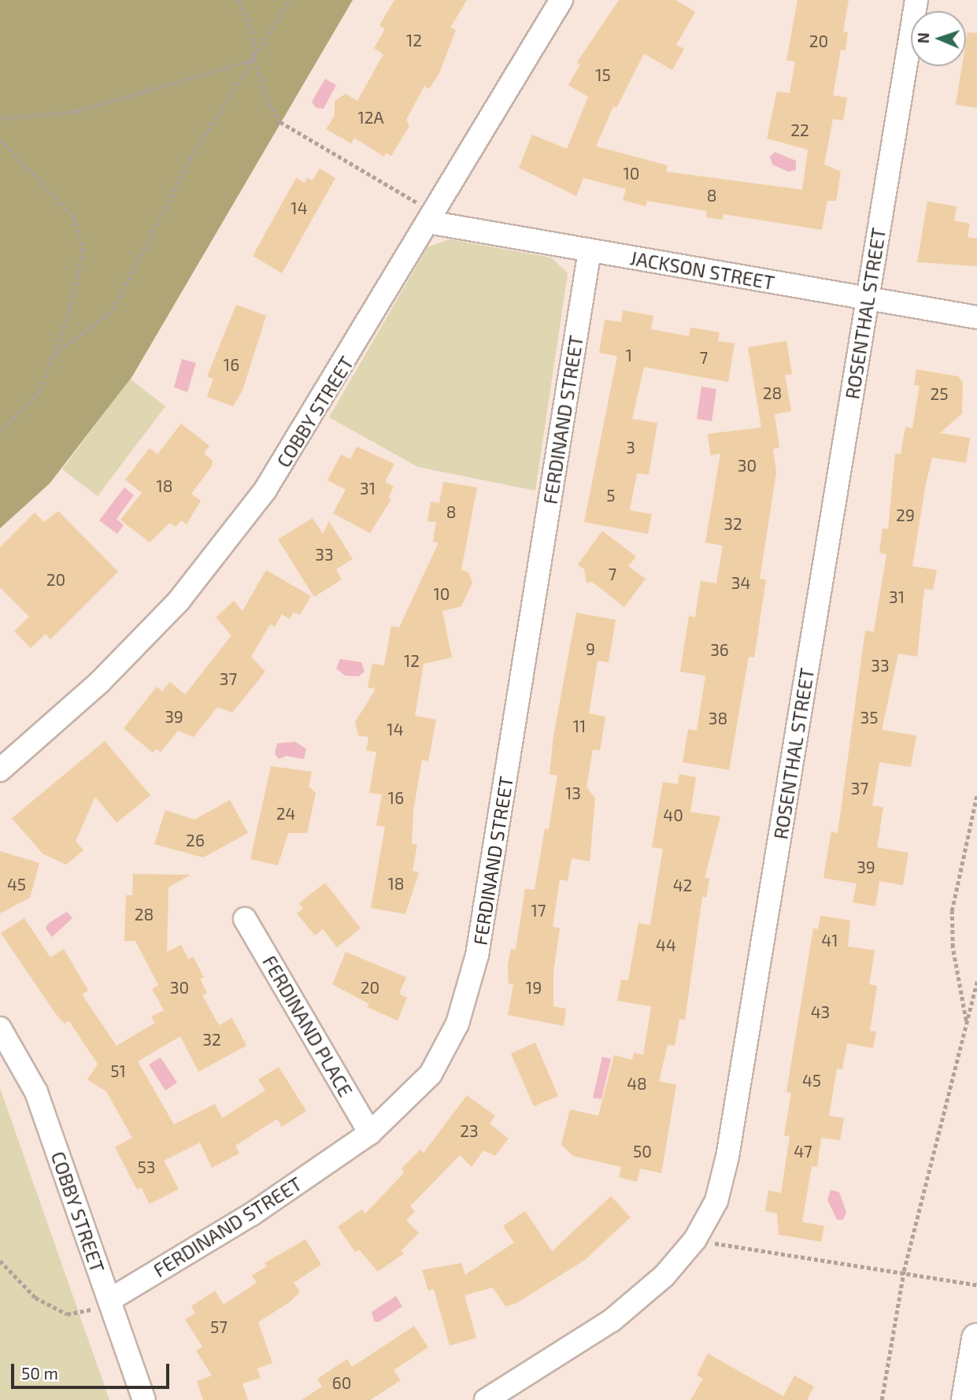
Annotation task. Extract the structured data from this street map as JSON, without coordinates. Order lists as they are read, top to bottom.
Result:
{
  "streets": {
    "street": [
      "JACKSON STREET",
      "ROSENTHAL STREET",
      "COBBY STREET",
      "FERDINAND STREET",
      "FERDINAND PLACE"
    ]
  },
  "crossings": [
    ["JACKSON STREET", "ROSENTHAL STREET"],
    ["JACKSON STREET", "COBBY STREET"],
    ["JACKSON STREET", "FERDINAND STREET"],
    ["COBBY STREET", "FERDINAND STREET"],
    ["FERDINAND STREET", "FERDINAND PLACE"]
  ],
  "house_numbers": [
    "12",
    "20",
    "15",
    "12A",
    "22",
    "10",
    "8",
    "14",
    "1",
    "7",
    "16",
    "28",
    "25",
    "3",
    "30",
    "18",
    "31",
    "5",
    "8",
    "29",
    "32",
    "33",
    "7",
    "20",
    "34",
    "10",
    "31",
    "9",
    "36",
    "12",
    "33",
    "37",
    "39",
    "35",
    "38",
    "11",
    "14",
    "37",
    "13",
    "16",
    "24",
    "40",
    "26",
    "39",
    "18",
    "45",
    "42",
    "17",
    "28",
    "41",
    "44",
    "30",
    "20",
    "19",
    "43",
    "32",
    "51",
    "45",
    "48",
    "23",
    "50",
    "47",
    "53",
    "57",
    "60"
  ],
  "scale_bar": "50 m",
  "north": "left"
}
